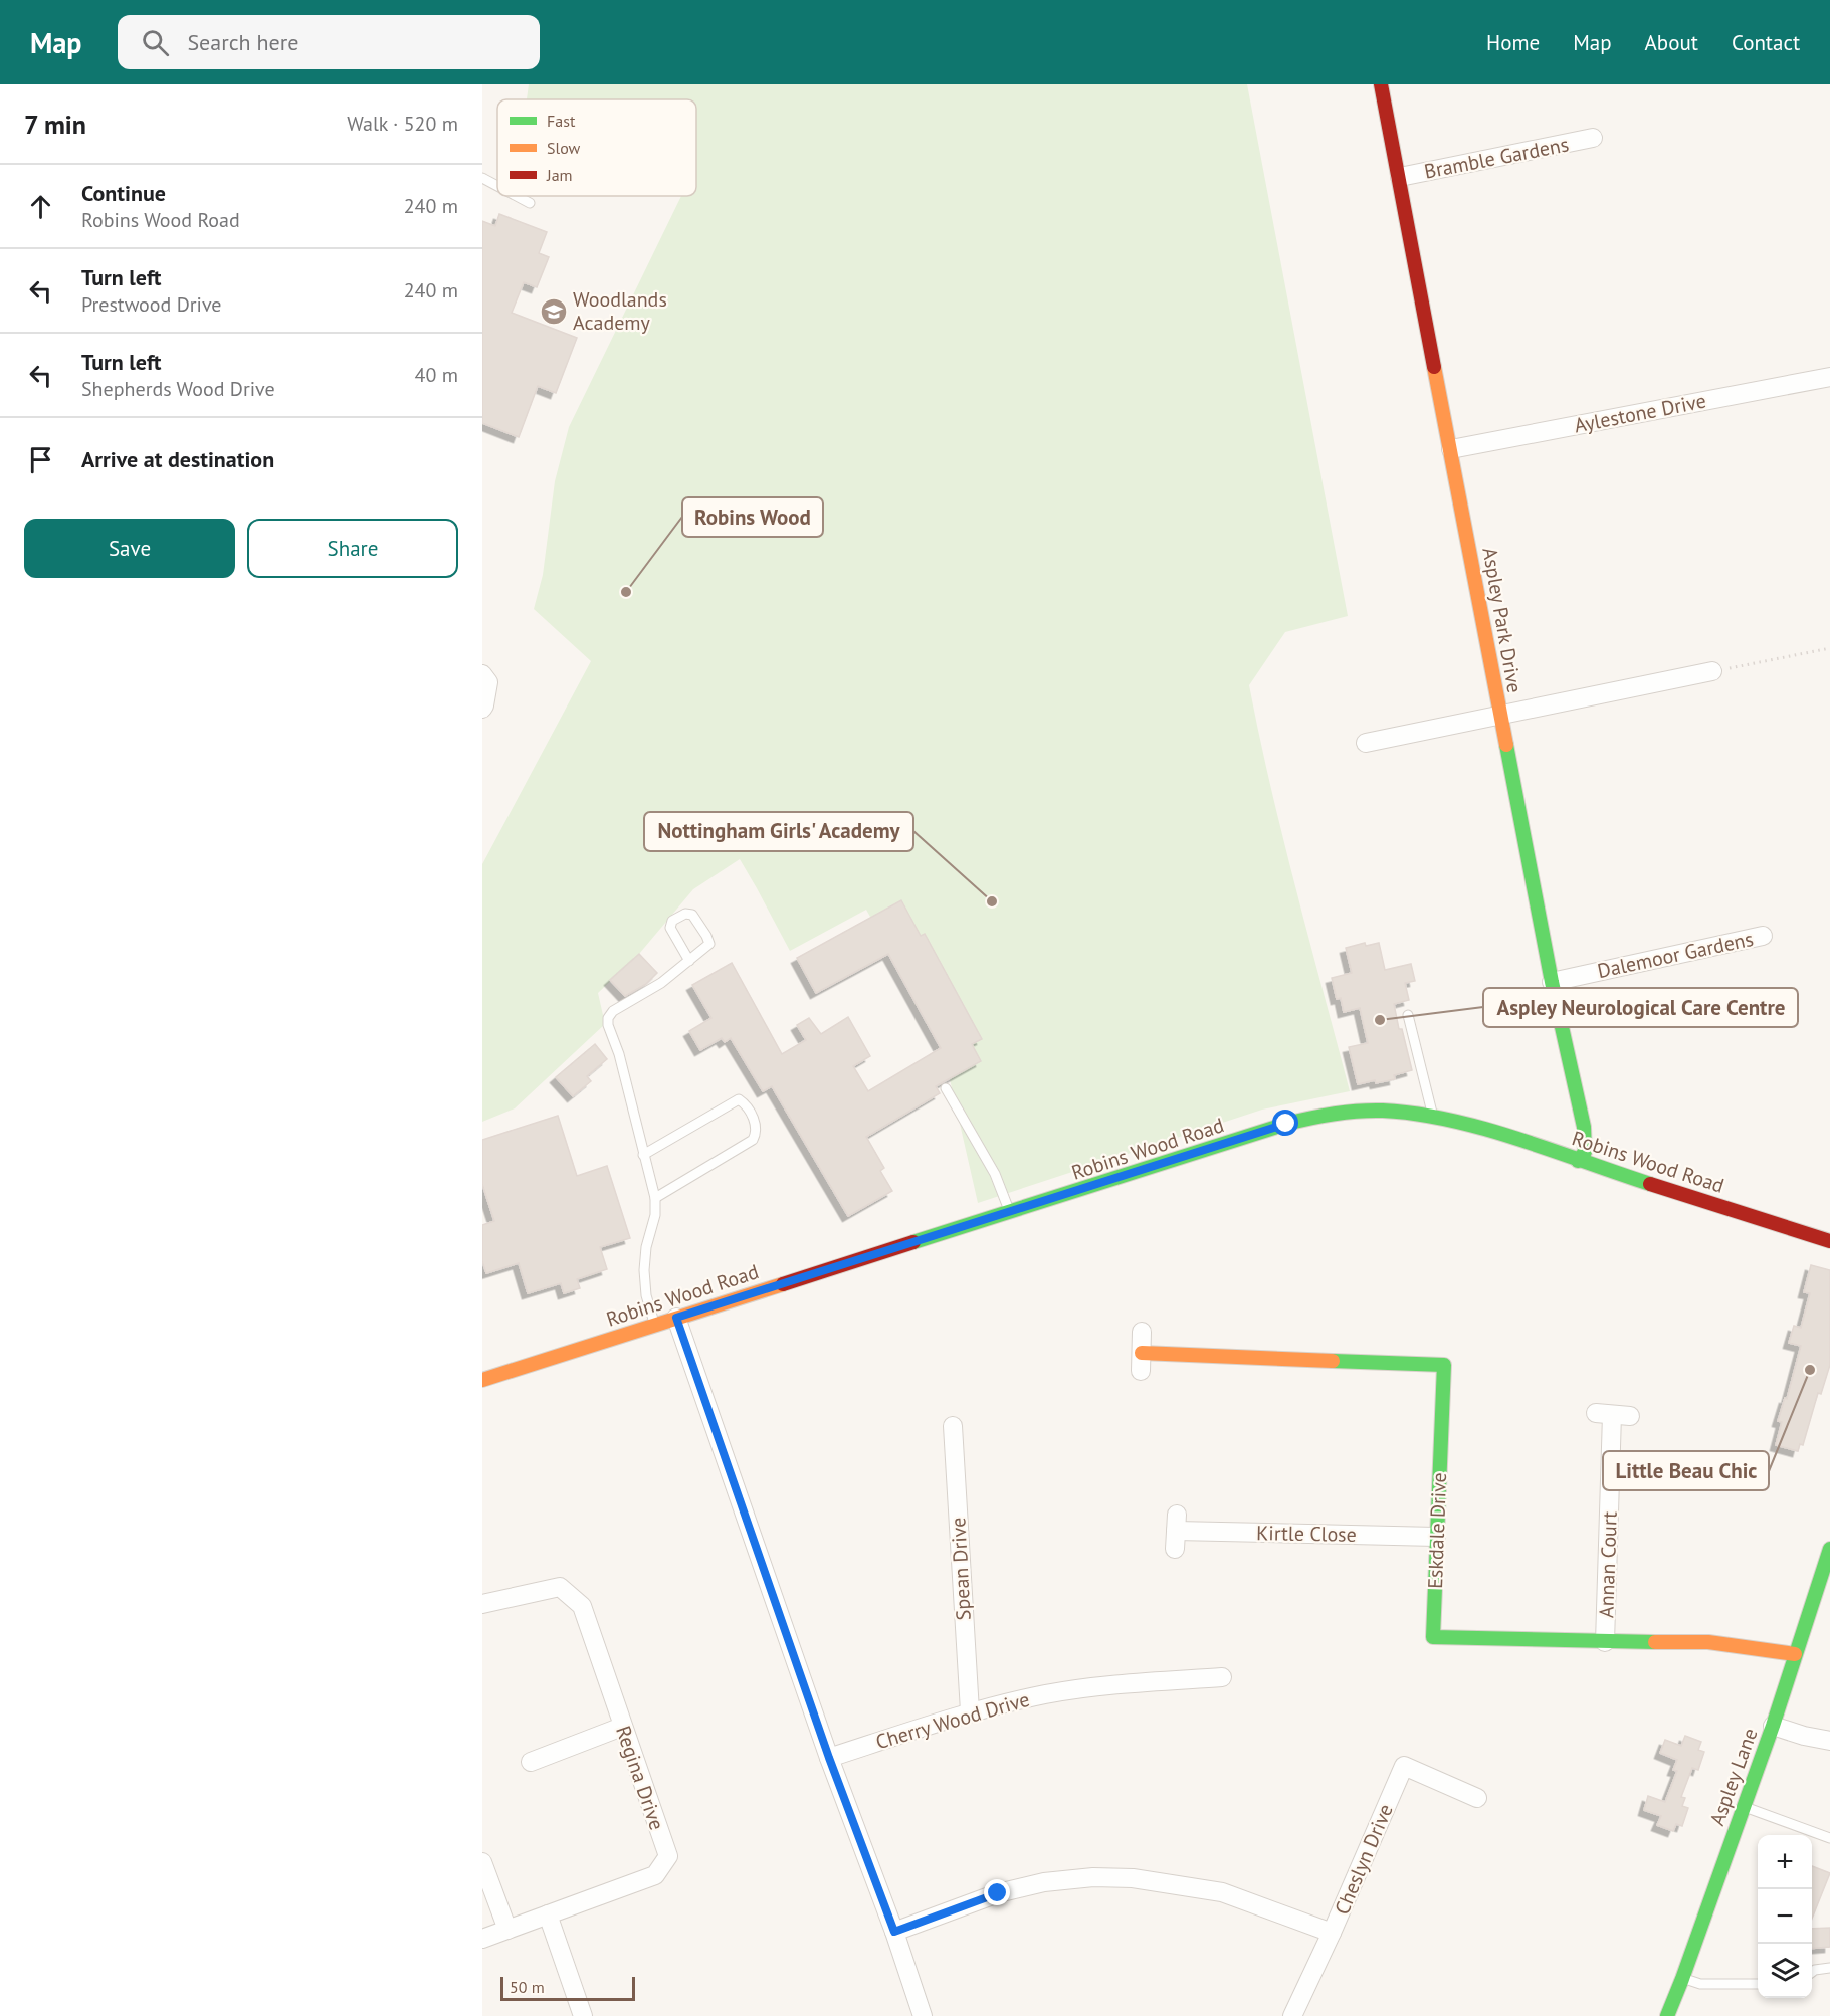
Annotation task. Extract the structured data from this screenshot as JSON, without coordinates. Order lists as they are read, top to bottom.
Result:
{
  "streets": {
    "street": [
      "Bramble Gardens",
      "Aylestone Drive",
      "Aspley Park Drive",
      "Dalemoor Gardens",
      "Robins Wood Road",
      "Eskdale Drive",
      "Kirtle Close",
      "Annan Court",
      "Spean Drive",
      "Cherry Wood Drive",
      "Aspley Lane",
      "Regina Drive",
      "Cheslyn Drive"
    ]
  },
  "crossings": [
    ["Bramble Gardens", "Aspley Park Drive"],
    ["Aylestone Drive", "Aspley Park Drive"],
    ["Aspley Park Drive", "Dalemoor Gardens"],
    ["Aspley Park Drive", "Robins Wood Road"],
    ["Eskdale Drive", "Kirtle Close"],
    ["Eskdale Drive", "Annan Court"],
    ["Eskdale Drive", "Aspley Lane"],
    ["Spean Drive", "Cherry Wood Drive"]
  ],
  "places": {
    "school or university": ["Woodlands Academy"],
    "other": [
      "Robins Wood",
      "Nottingham Girls' Academy",
      "Aspley Neurological Care Centre",
      "Little Beau Chic"
    ]
  },
  "legend": ["Fast", "Slow", "Jam"],
  "scale_bar": "50 m",
  "page": {
    "header": "Map",
    "search": "Search here",
    "nav": [
      "Home",
      "Map",
      "About",
      "Contact"
    ],
    "heading": ["7 min", "Walk · 520 m"],
    "list": [
      ["Continue", "Robins Wood Road", "240 m"],
      ["Turn left", "Prestwood Drive", "240 m"],
      ["Turn left", "Shepherds Wood Drive", "40 m"],
      "Arrive at destination"
    ],
    "buttons": ["Save", "Share"],
    "map_buttons": ["+", "−"],
    "scale": "50 m"
  }
}
